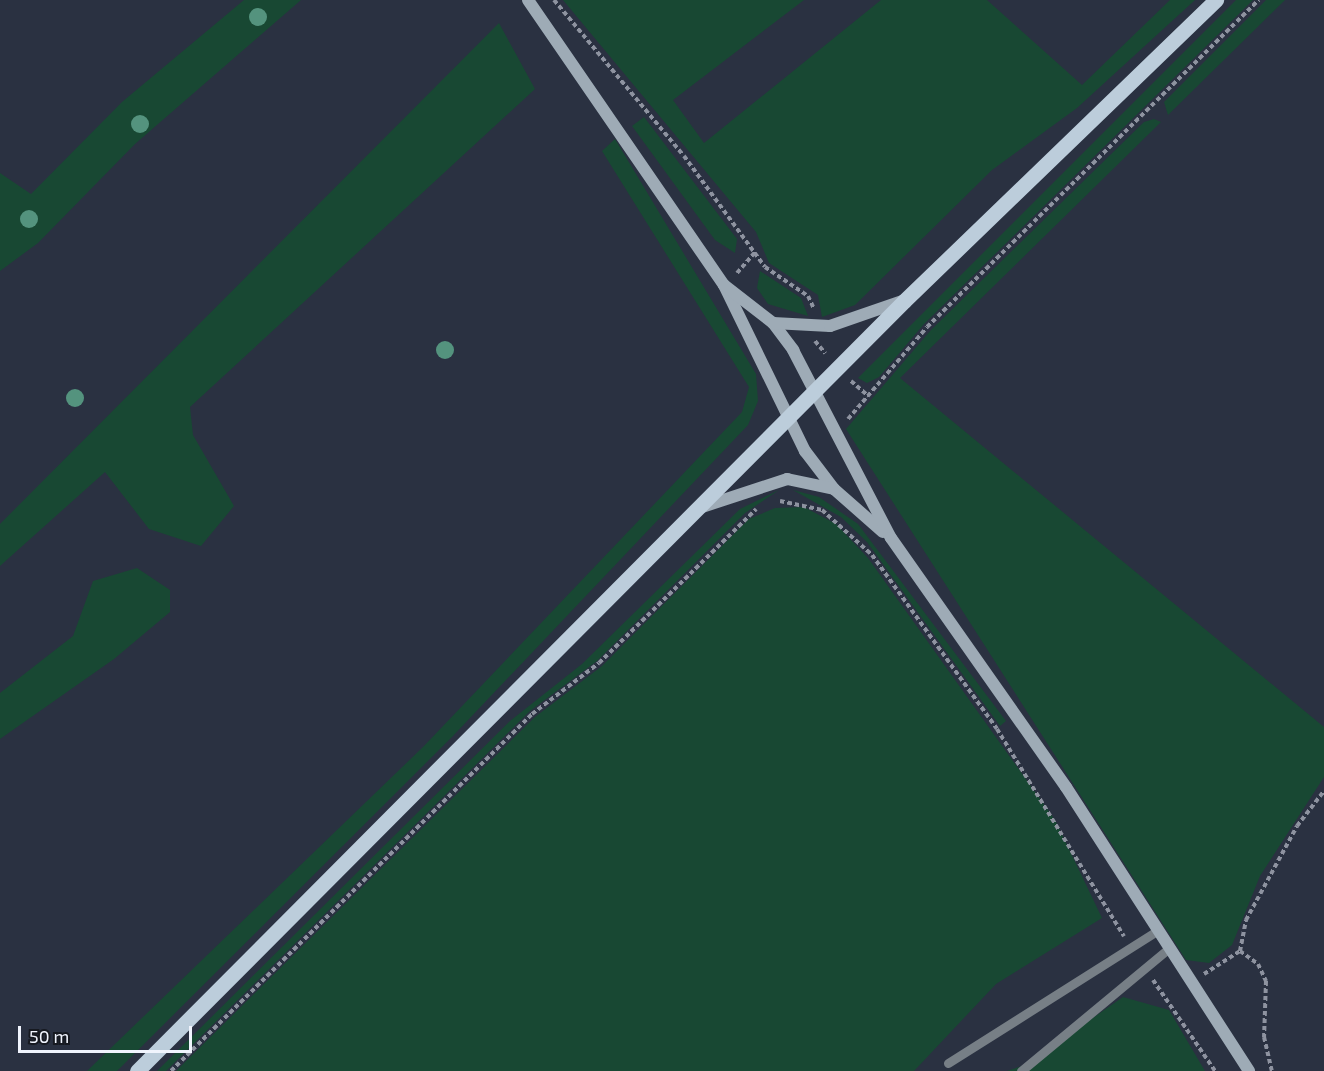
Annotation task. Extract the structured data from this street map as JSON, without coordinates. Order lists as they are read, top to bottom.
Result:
{
  "scale_bar": "50 m"
}
